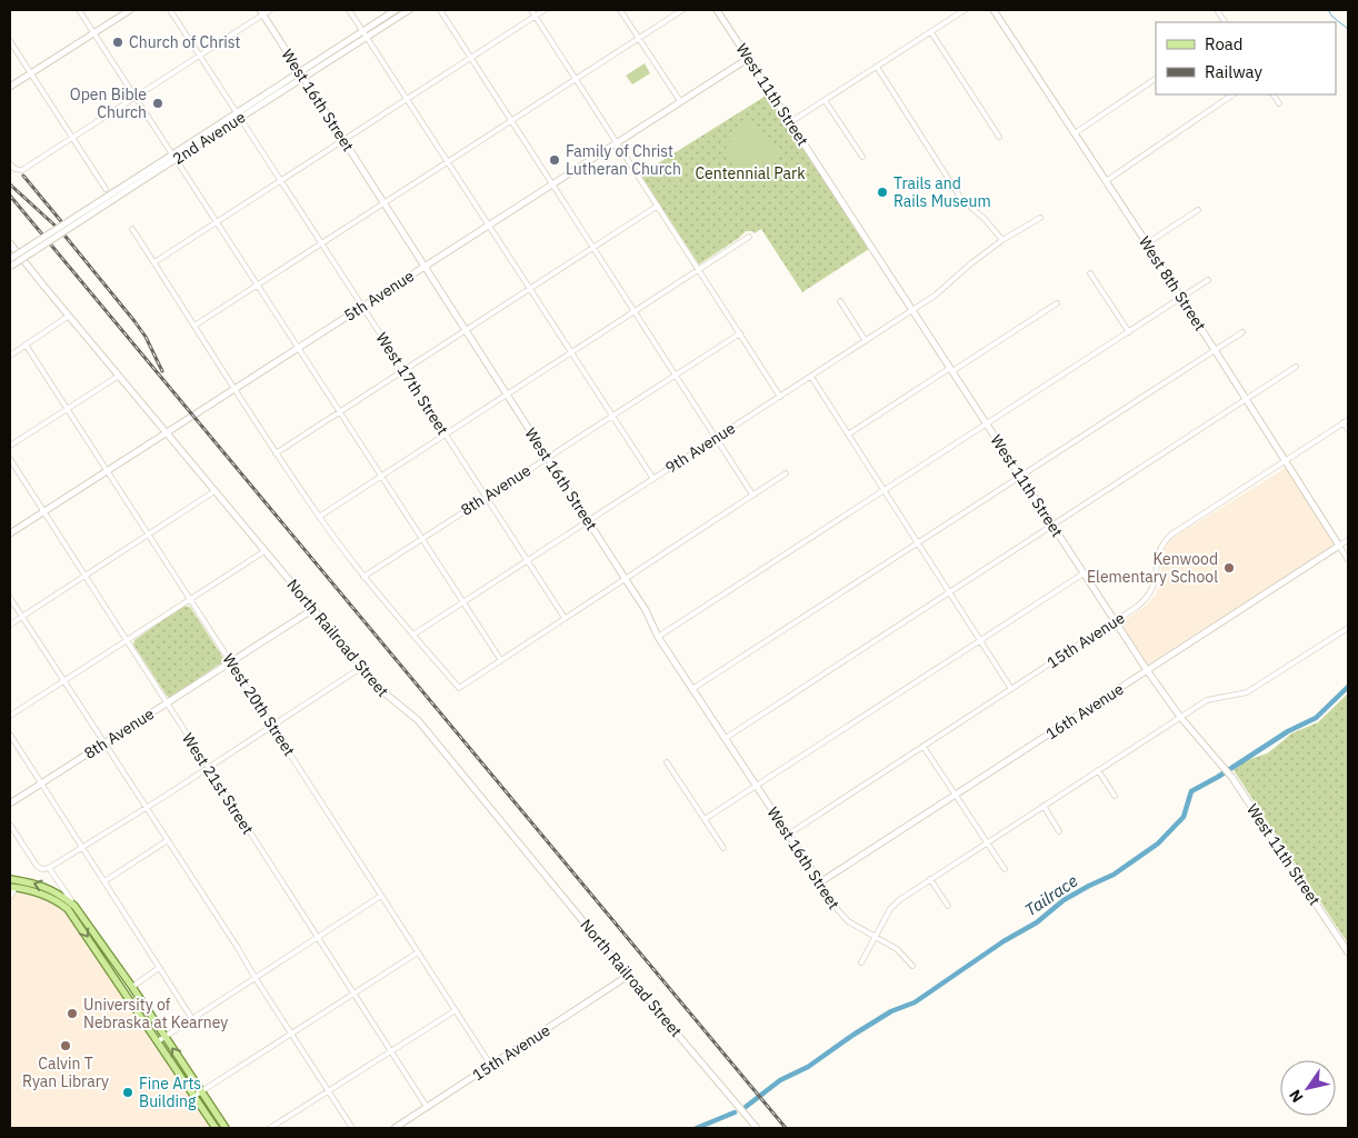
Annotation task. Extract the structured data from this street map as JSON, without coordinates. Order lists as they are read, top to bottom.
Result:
{
  "streets": {
    "street": [
      "West 11th Street",
      "West 16th Street",
      "2nd Avenue",
      "West 8th Street",
      "5th Avenue",
      "West 17th Street",
      "9th Avenue",
      "8th Avenue",
      "North Railroad Street",
      "15th Avenue",
      "West 20th Street",
      "16th Avenue",
      "West 21st Street"
    ]
  },
  "crossings": [
    ["West 11th Street", "5th Avenue"],
    ["West 11th Street", "9th Avenue"],
    ["West 11th Street", "15th Avenue"],
    ["West 11th Street", "16th Avenue"],
    ["West 16th Street", "2nd Avenue"],
    ["West 16th Street", "5th Avenue"],
    ["West 16th Street", "9th Avenue"],
    ["West 16th Street", "8th Avenue"],
    ["West 16th Street", "15th Avenue"],
    ["West 16th Street", "16th Avenue"],
    ["2nd Avenue", "West 17th Street"],
    ["West 8th Street", "15th Avenue"],
    ["West 8th Street", "16th Avenue"],
    ["5th Avenue", "West 17th Street"],
    ["5th Avenue", "North Railroad Street"],
    ["5th Avenue", "West 20th Street"],
    ["5th Avenue", "West 21st Street"],
    ["West 17th Street", "9th Avenue"],
    ["West 17th Street", "8th Avenue"],
    ["8th Avenue", "North Railroad Street"],
    ["8th Avenue", "West 20th Street"],
    ["8th Avenue", "West 21st Street"],
    ["North Railroad Street", "15th Avenue"],
    ["15th Avenue", "West 20th Street"],
    ["15th Avenue", "West 21st Street"]
  ],
  "water": ["Tailrace"],
  "parks": ["Centennial Park"],
  "places": [
    "Church of Christ",
    "Open Bible Church",
    "Family of Christ Lutheran Church",
    "Trails and Rails Museum",
    "Kenwood Elementary School",
    "University of Nebraska at Kearney",
    "Calvin T Ryan Library",
    "Fine Arts Building"
  ],
  "legend": ["Road", "Railway"],
  "north": "bottom left"
}
